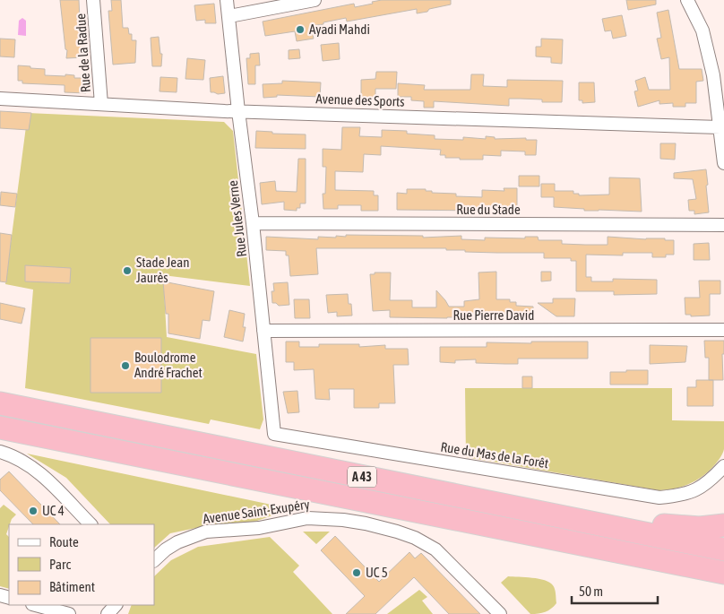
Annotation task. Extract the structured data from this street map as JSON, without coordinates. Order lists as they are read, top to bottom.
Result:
{
  "streets": {
    "highway": ["A 43"],
    "street": [
      "Rue de la Radue",
      "Avenue des Sports",
      "Rue du Stade",
      "Rue Jules Verne",
      "Rue Pierre David",
      "Rue du Mas de la Forêt",
      "Avenue Saint-Exupéry"
    ]
  },
  "crossings": [
    ["Rue de la Radue", "Avenue des Sports"],
    ["Avenue des Sports", "Rue Jules Verne"],
    ["Rue du Stade", "Rue Jules Verne"],
    ["Rue Jules Verne", "Rue Pierre David"],
    ["Rue Jules Verne", "Rue du Mas de la Forêt"]
  ],
  "places": [
    "Ayadi Mahdi",
    "Stade Jean Jaurès",
    "Boulodrome André Frachet",
    "UC 4",
    "UC 5"
  ],
  "legend": ["Route", "Parc", "Bâtiment"],
  "scale_bar": "50 m"
}
